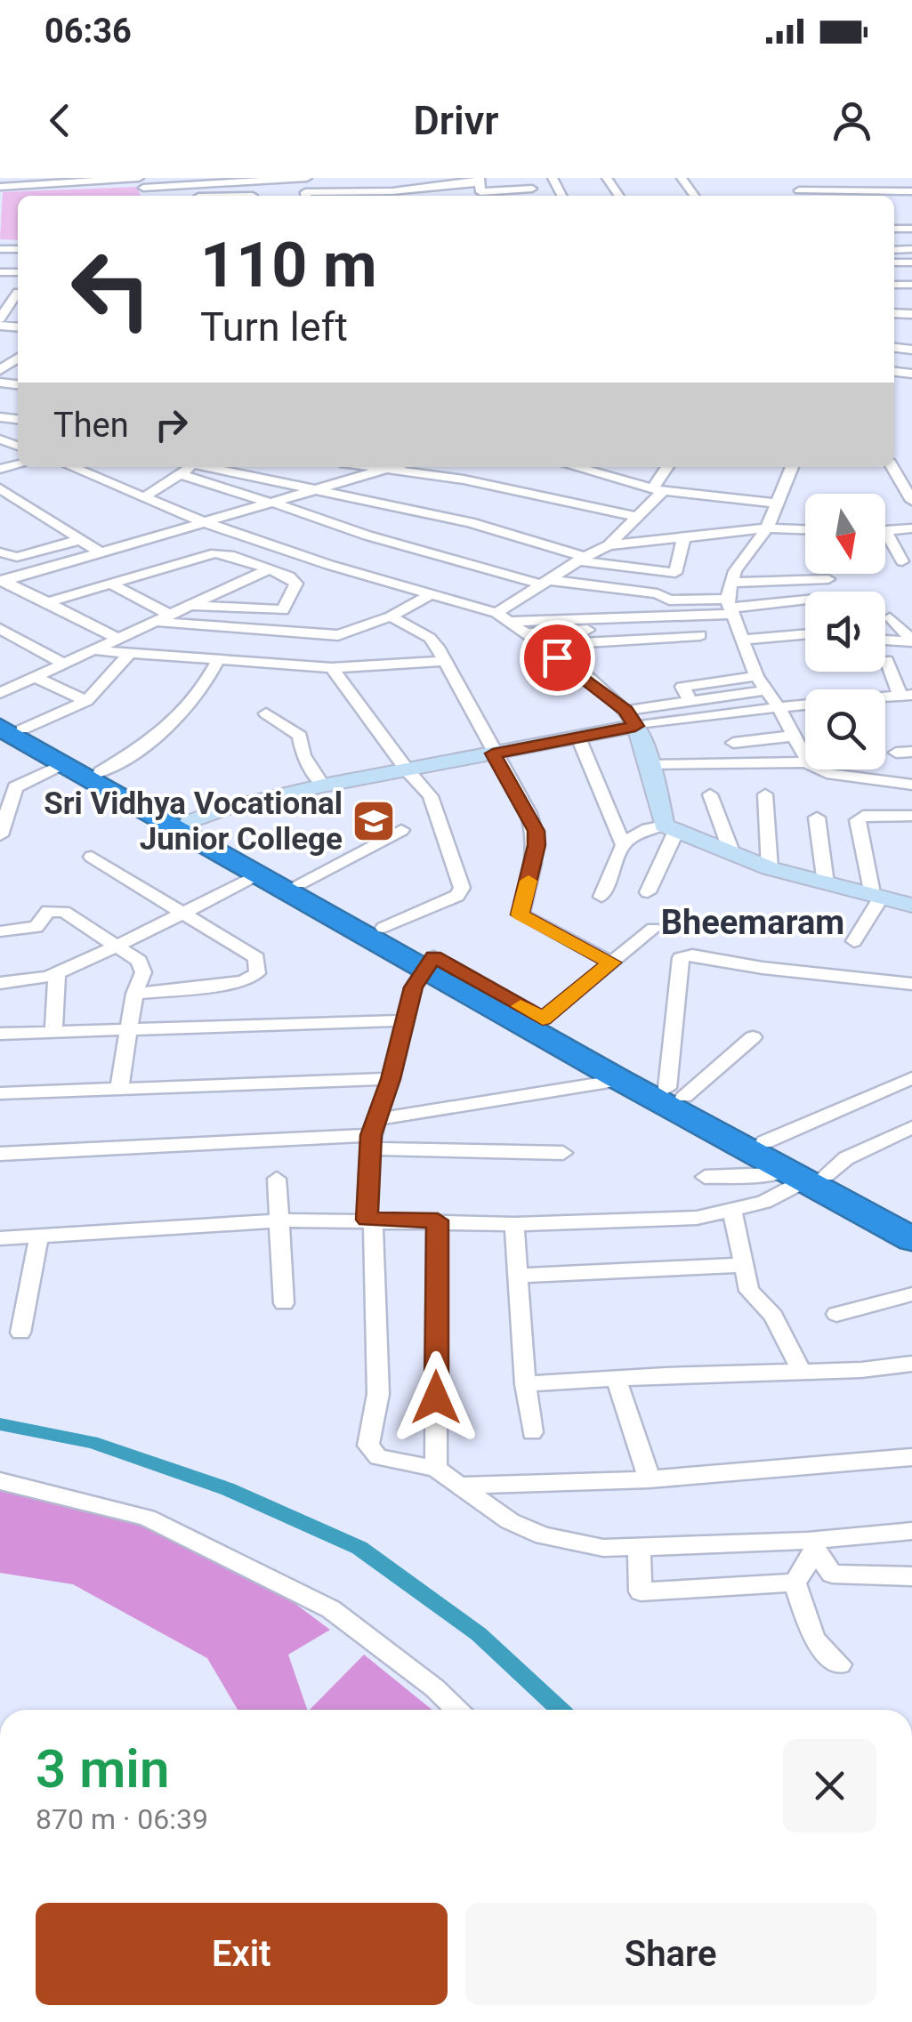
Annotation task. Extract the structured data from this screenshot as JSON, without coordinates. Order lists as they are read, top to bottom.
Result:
{
  "districts": ["Bheemaram"],
  "places": {
    "school or university": ["Sri Vidhya Vocational Junior College"]
  },
  "north": "bottom",
  "page": {
    "status": "06:36",
    "header": "Drivr",
    "turn": ["110 m", "Turn left"],
    "then": "Then",
    "heading": ["3 min", "870 m · 06:39"],
    "buttons": ["Exit", "Share"]
  }
}
